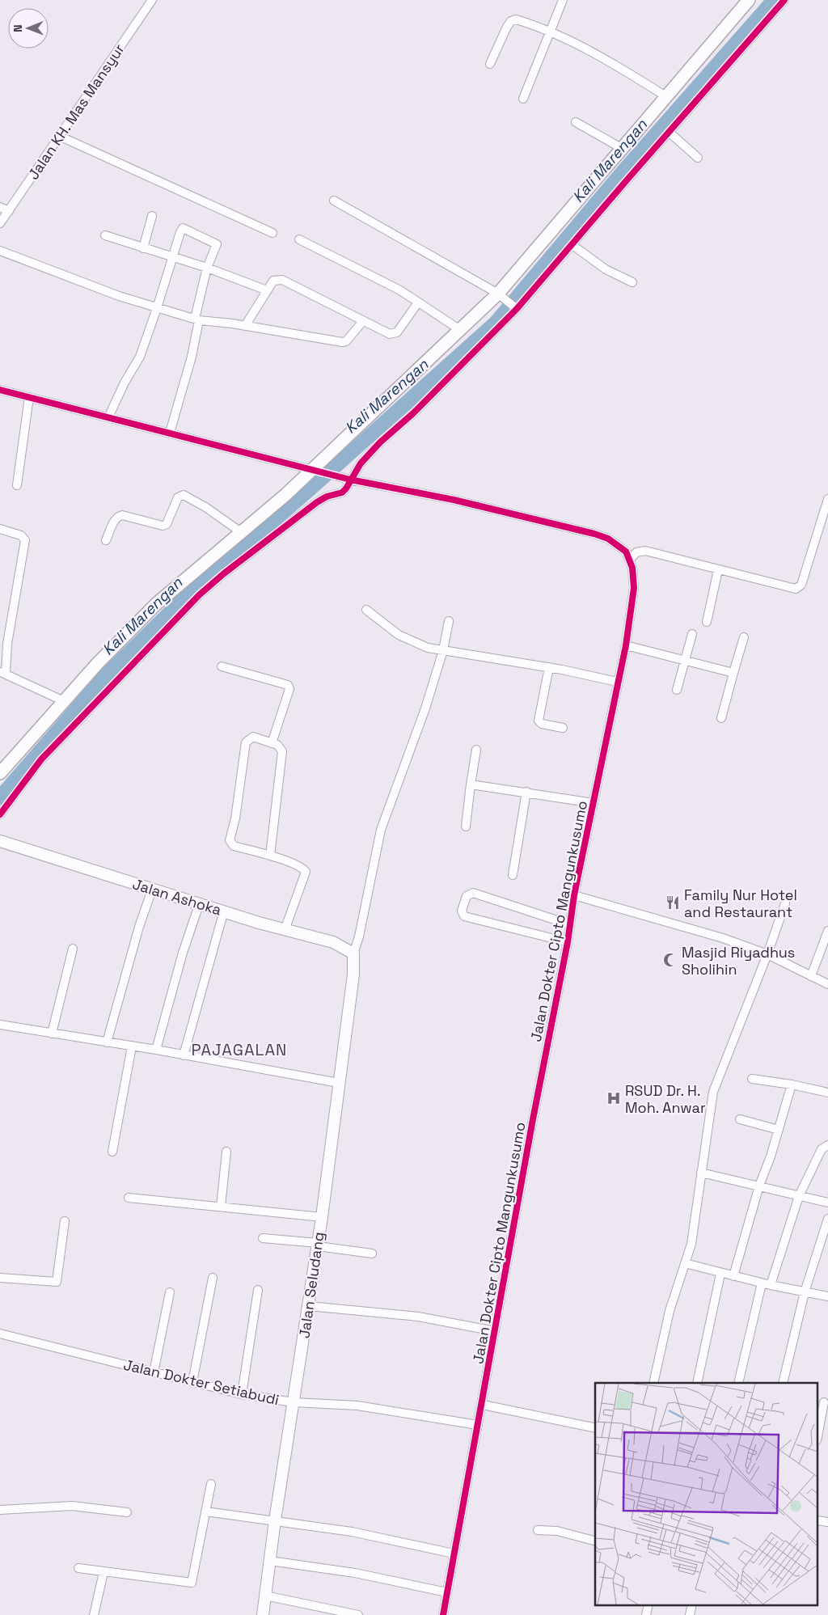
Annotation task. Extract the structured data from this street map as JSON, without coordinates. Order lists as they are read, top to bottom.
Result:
{
  "streets": {
    "main road": ["Jalan Ashoka", "Jalan Seludang"],
    "street": ["Jalan KH. Mas Mansyur", "Jalan Dokter Cipto Mangunkusumo", "Jalan Dokter Setiabudi"]
  },
  "crossings": [
    ["Jalan Ashoka", "Jalan Seludang"],
    ["Jalan Dokter Cipto Mangunkusumo", "Jalan Dokter Setiabudi"],
    ["Jalan Seludang", "Jalan Dokter Setiabudi"]
  ],
  "districts": ["PAJAGALAN"],
  "water": ["Kali Marengan"],
  "places": {
    "restaurant": ["Family Nur Hotel and Restaurant"],
    "mosque": ["Masjid Riyadhus Sholihin"],
    "hospital": ["RSUD Dr. H. Moh. Anwar"]
  },
  "north": "left"
}
